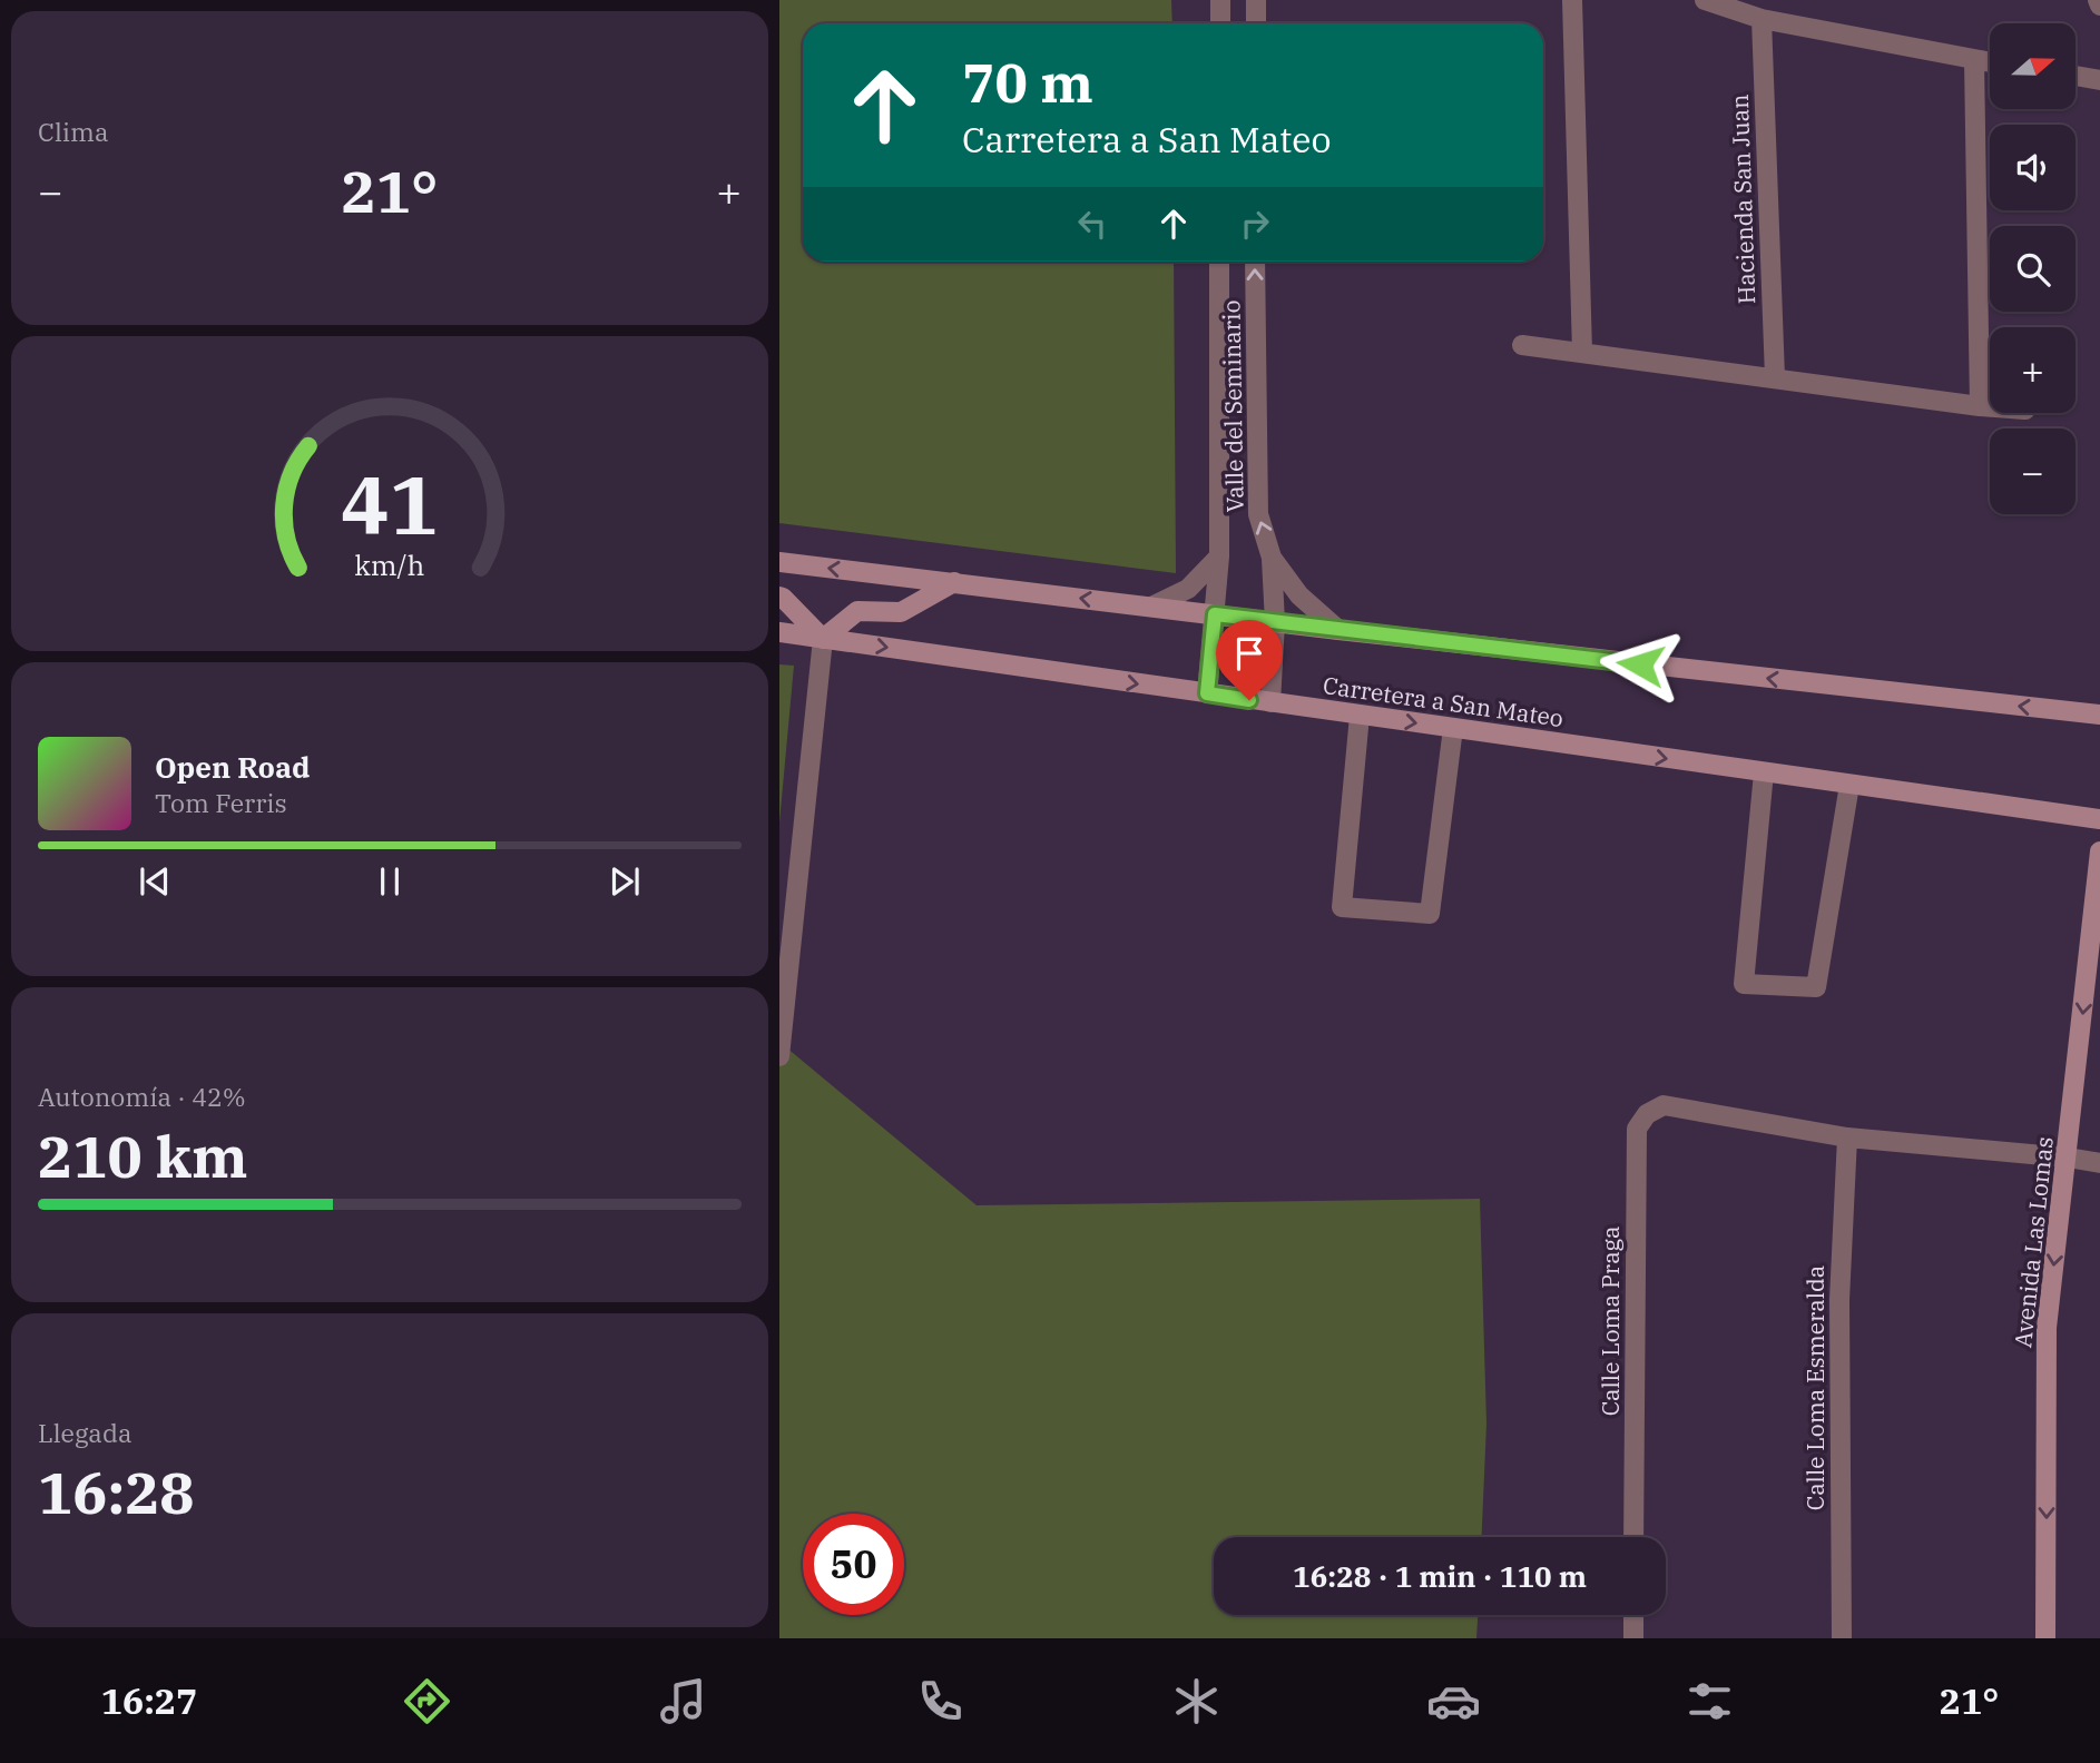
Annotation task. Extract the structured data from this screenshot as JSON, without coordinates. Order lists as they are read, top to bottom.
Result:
{
  "streets": {
    "main road": ["Carretera a San Mateo", "Avenida Las Lomas"],
    "street": [
      "Hacienda San Juan",
      "Valle del Seminario",
      "Calle Loma Praga",
      "Calle Loma Esmeralda"
    ]
  },
  "crossings": [
    ["Valle del Seminario", "Carretera a San Mateo"],
    ["Calle Loma Praga", "Calle Loma Esmeralda"]
  ],
  "one_way": ["Avenida Las Lomas"],
  "north": "right",
  "page": {
    "tile": [
      "Clima",
      ["Autonomía · 42%", "210 km"],
      ["Llegada", "16:28"]
    ],
    "map_buttons": ["+", "−"],
    "turn": ["70 m", "Carretera a San Mateo"],
    "heat": ["−", "21°", "+"],
    "song": ["Open Road", "Tom Ferris"],
    "limit": "50",
    "trip": "16:28 · 1 min · 110 m",
    "tabs": ["16:27", "21°"],
    "gauge": ["41", "km/h"]
  }
}
